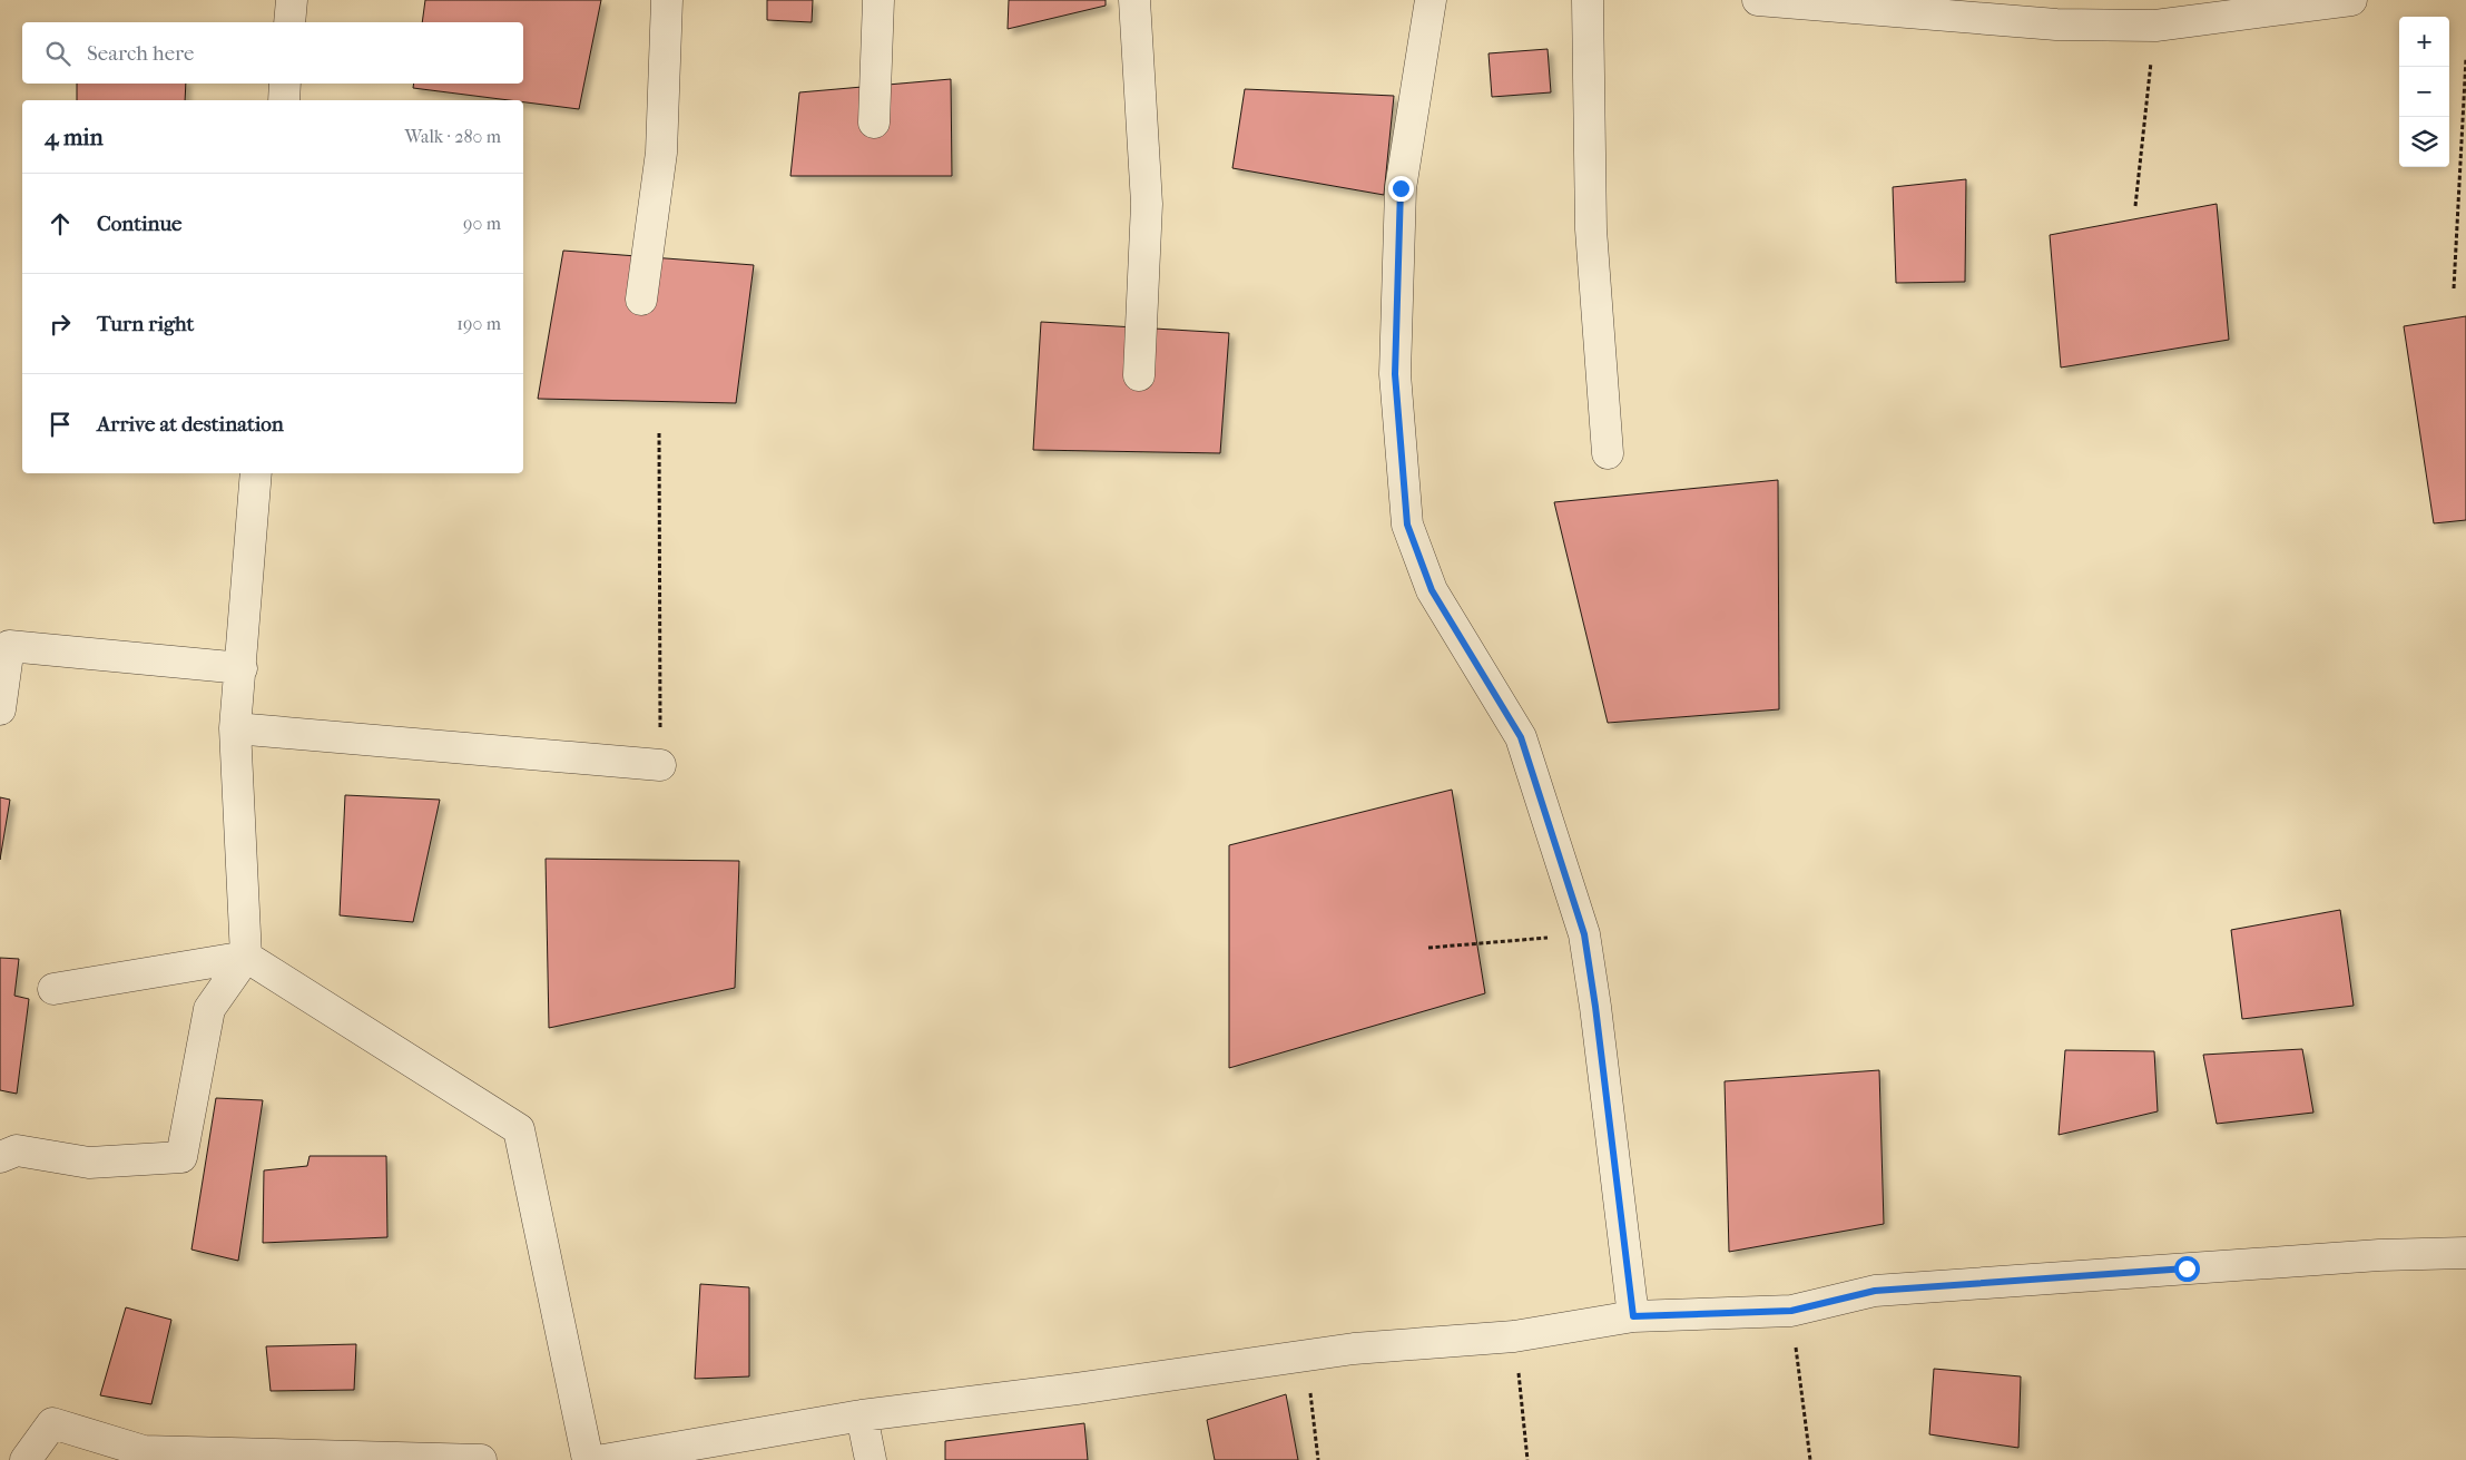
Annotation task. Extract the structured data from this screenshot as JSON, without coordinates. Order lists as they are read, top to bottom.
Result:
{
  "page": {
    "map_buttons": ["+", "−"],
    "search": "Search here",
    "heading": ["4 min", "Walk · 280 m"],
    "list": [
      ["Continue", "90 m"],
      ["Turn right", "190 m"],
      "Arrive at destination"
    ]
  }
}
